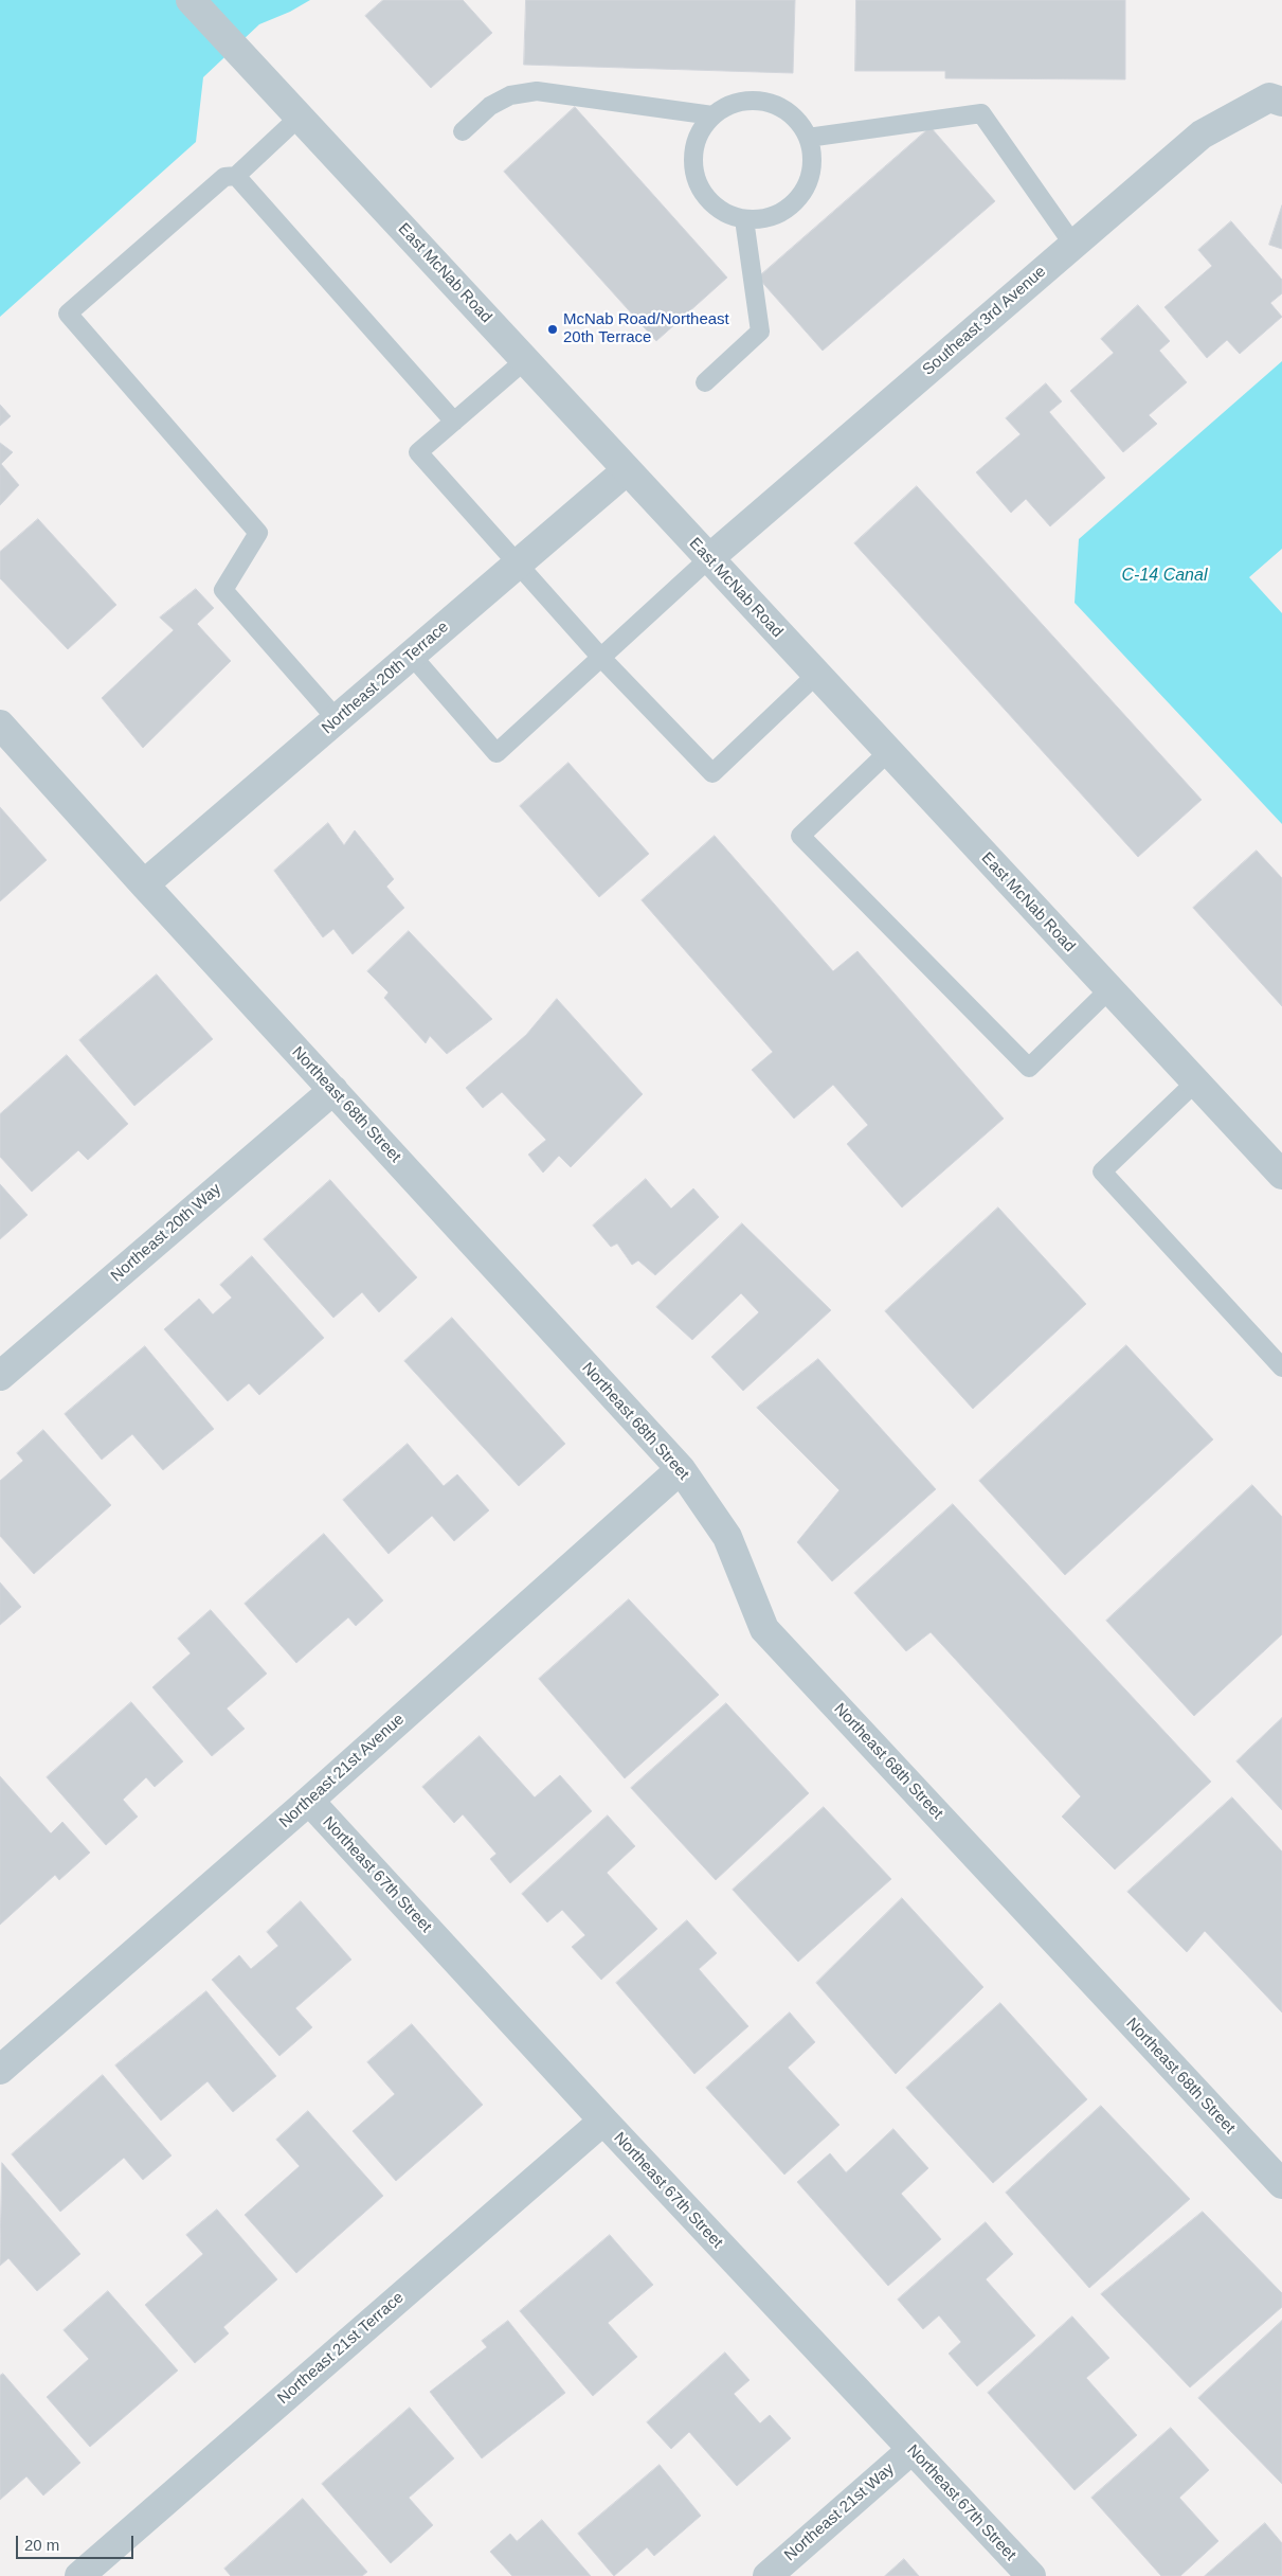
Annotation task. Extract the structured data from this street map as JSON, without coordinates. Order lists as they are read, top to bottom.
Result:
{
  "streets": {
    "street": [
      "East McNab Road",
      "Southeast 3rd Avenue",
      "Northeast 20th Terrace",
      "Northeast 68th Street",
      "Northeast 20th Way",
      "Northeast 21st Avenue",
      "Northeast 67th Street",
      "Northeast 21st Terrace",
      "Northeast 21st Way"
    ]
  },
  "crossings": [
    ["East McNab Road", "Southeast 3rd Avenue"],
    ["East McNab Road", "Northeast 20th Terrace"],
    ["Northeast 20th Terrace", "Northeast 68th Street"],
    ["Northeast 68th Street", "Northeast 20th Way"],
    ["Northeast 68th Street", "Northeast 21st Avenue"],
    ["Northeast 21st Avenue", "Northeast 67th Street"],
    ["Northeast 67th Street", "Northeast 21st Terrace"],
    ["Northeast 67th Street", "Northeast 21st Way"]
  ],
  "water": ["C-14 Canal"],
  "places": ["McNab Road/Northeast 20th Terrace"],
  "scale_bar": "20 m"
}
